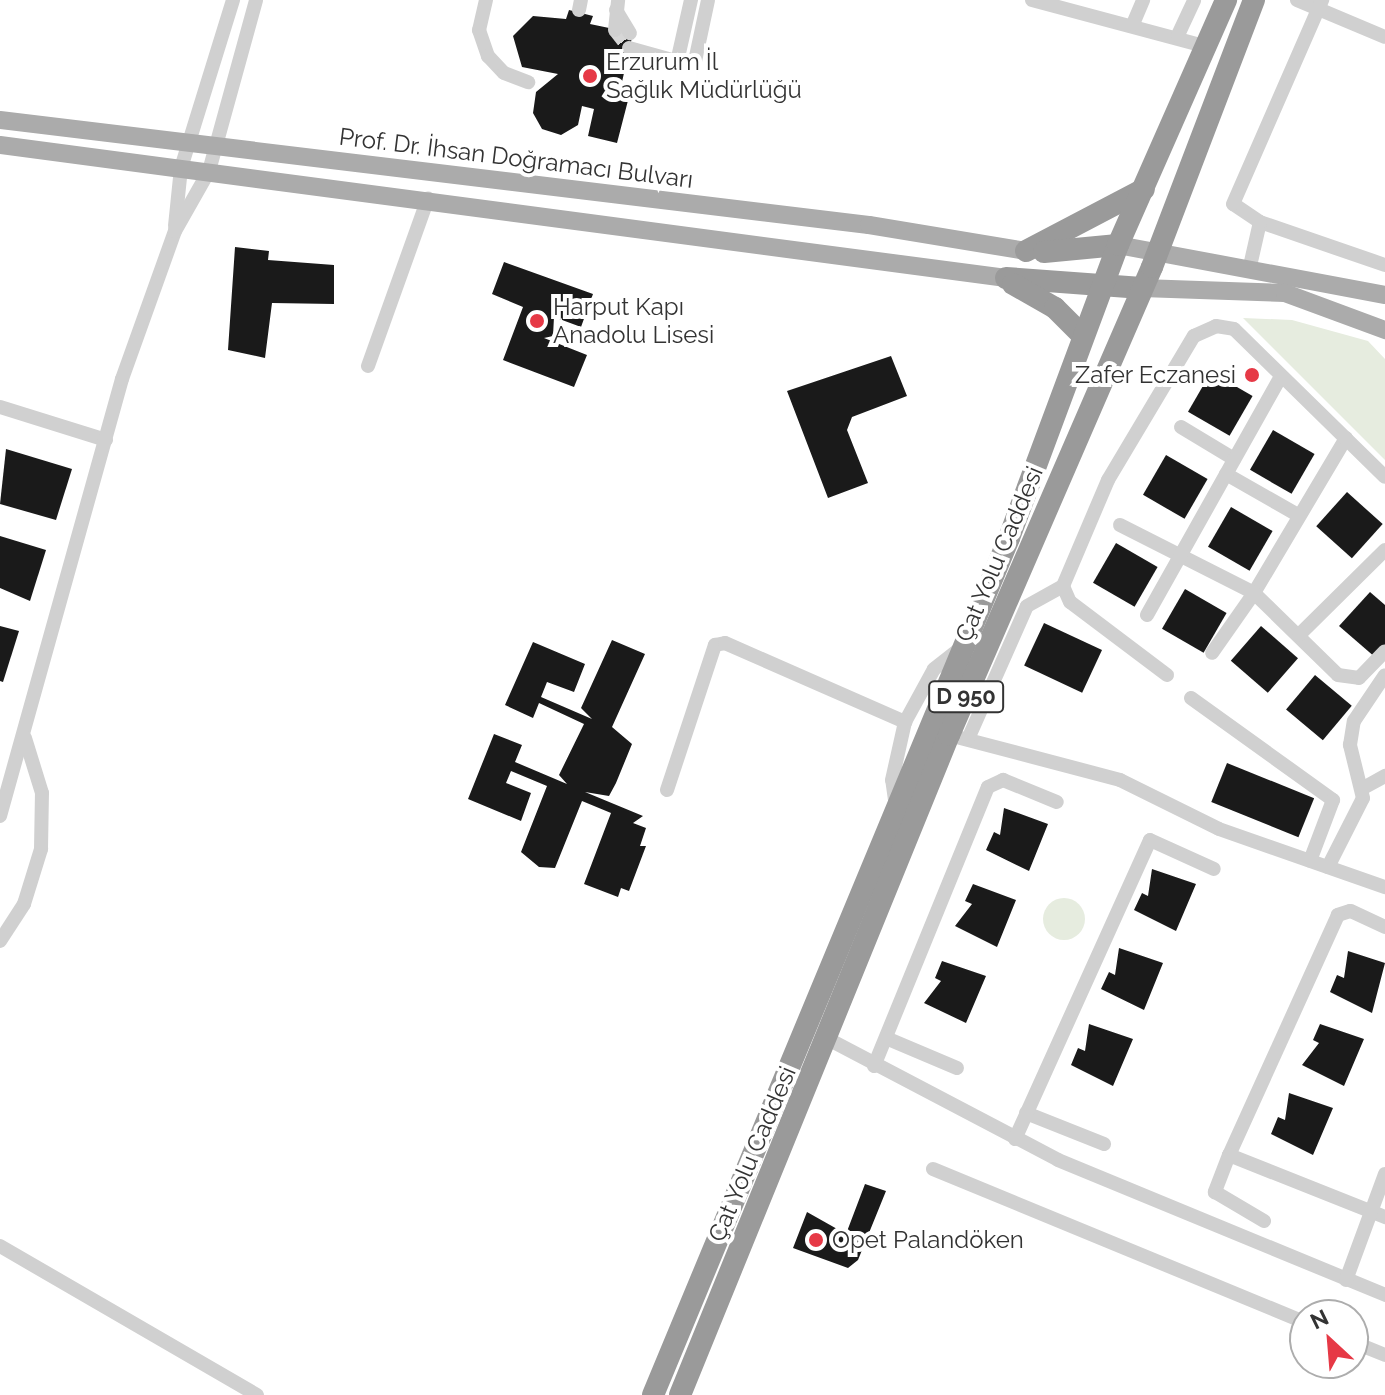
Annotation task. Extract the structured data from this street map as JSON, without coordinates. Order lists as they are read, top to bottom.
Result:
{
  "streets": {
    "highway": ["Çat Yolu Caddesi", "D 950"],
    "main road": ["Prof. Dr. İhsan Doğramacı Bulvarı"]
  },
  "places": [
    "Erzurum İl Sağlık Müdürlüğü",
    "Harput Kapı Anadolu Lisesi",
    "Zafer Eczanesi",
    "Opet Palandöken"
  ],
  "north": "top left"
}
